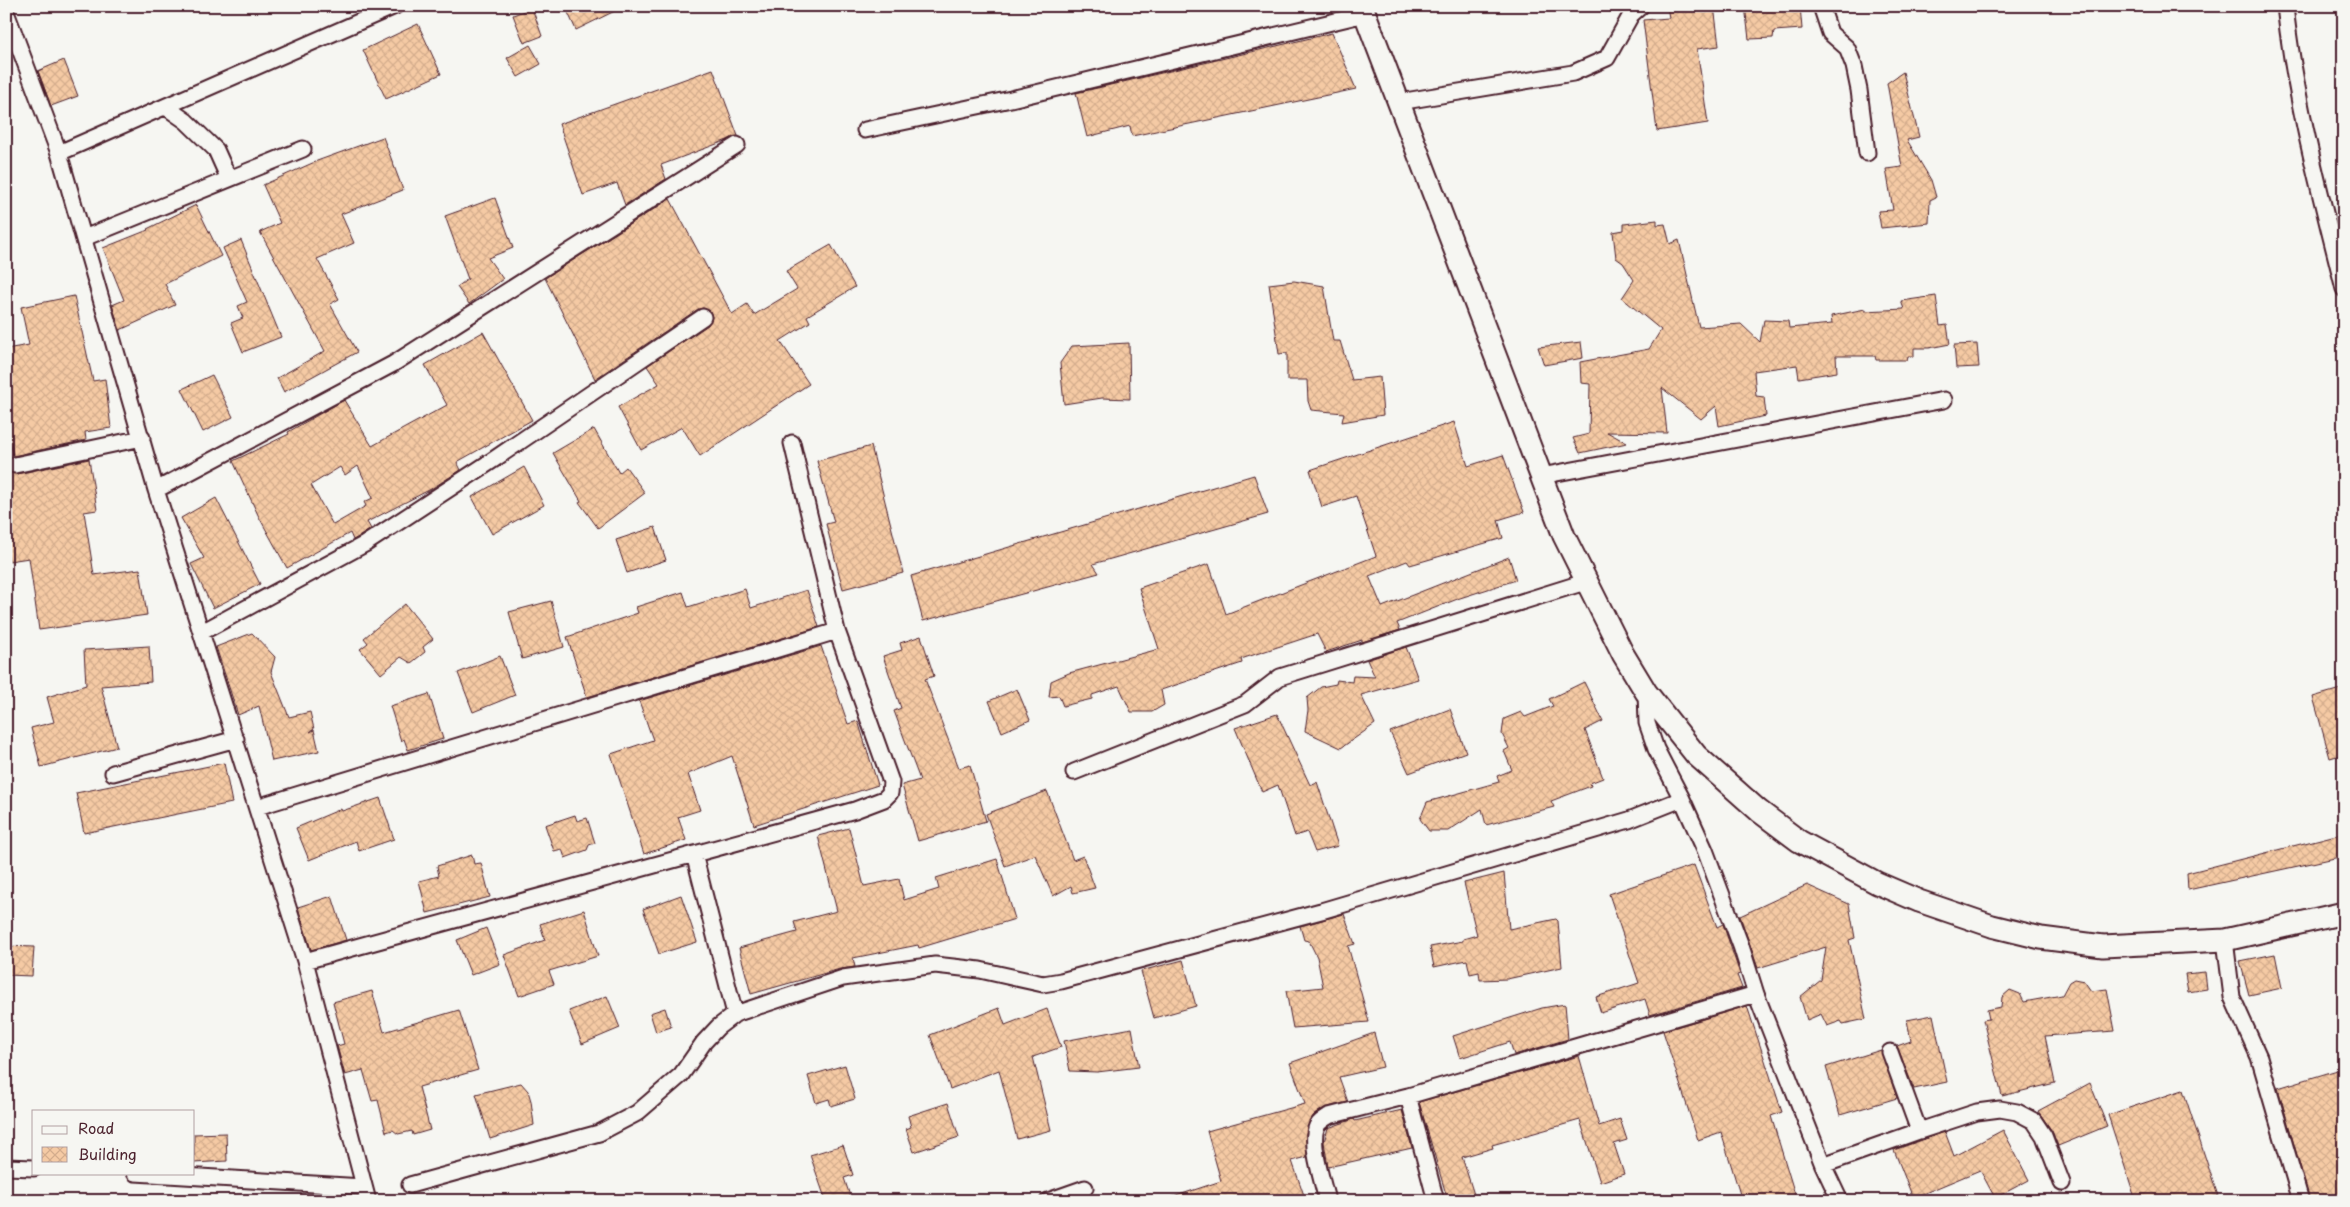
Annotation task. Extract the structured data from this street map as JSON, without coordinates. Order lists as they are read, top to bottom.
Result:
{
  "legend": ["Road", "Building"]
}
